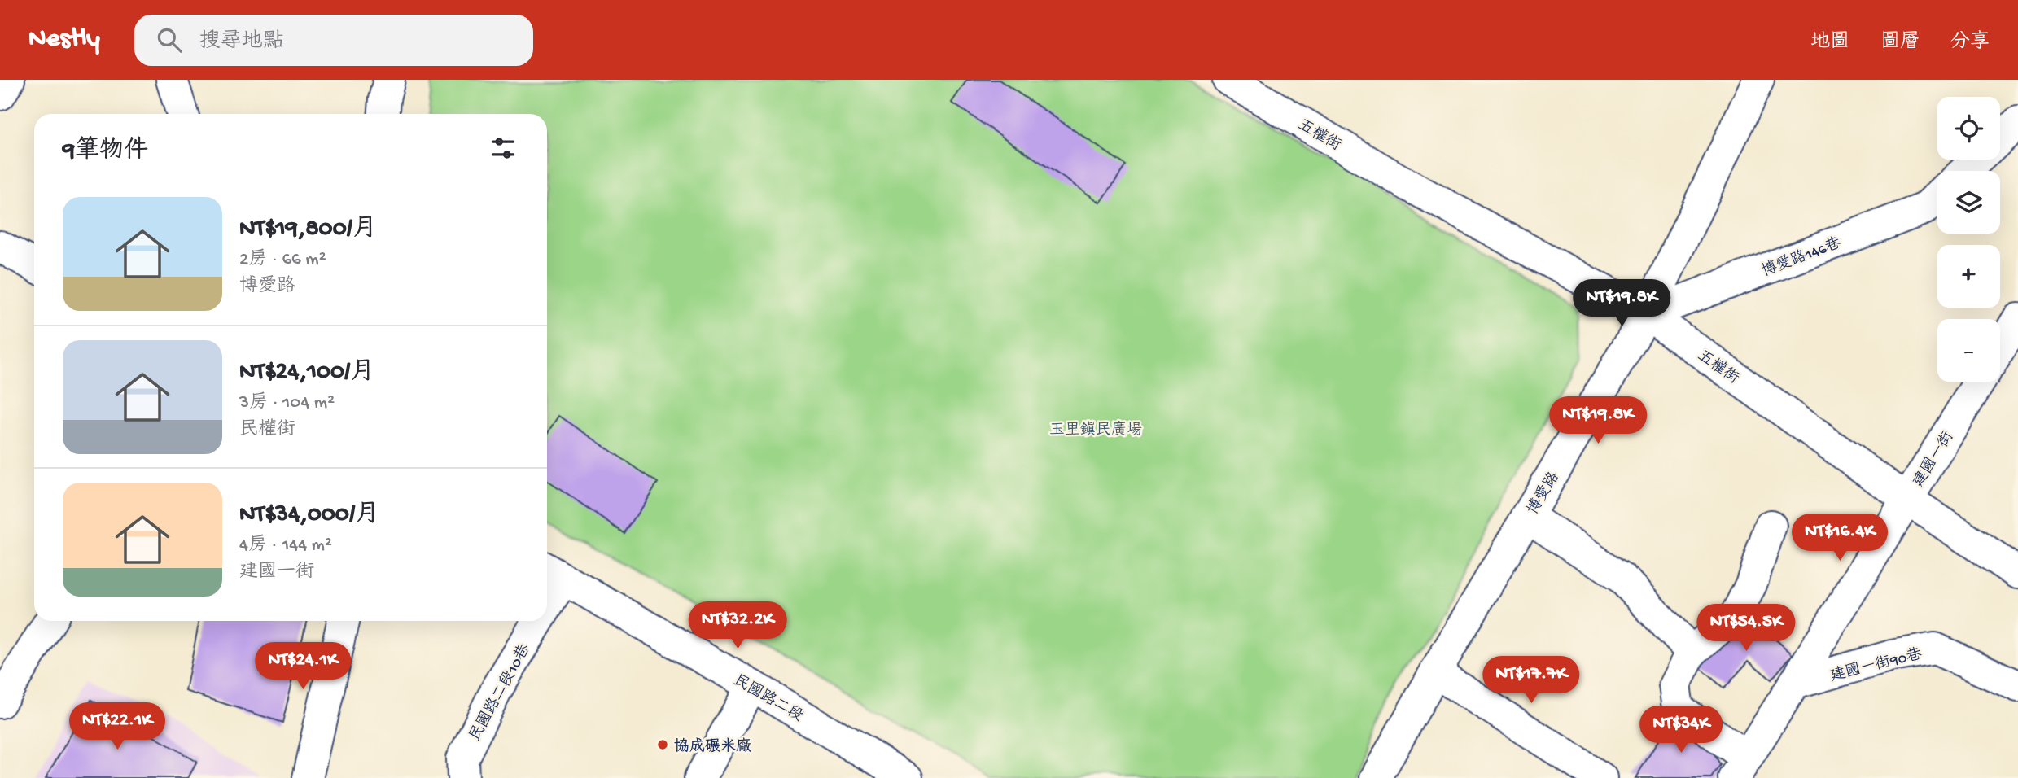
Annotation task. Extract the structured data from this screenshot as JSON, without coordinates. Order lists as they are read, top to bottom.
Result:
{
  "streets": {
    "street": [
      "五權街",
      "博愛路146巷",
      "建國一街",
      "博愛路",
      "建國一街90巷",
      "民國路二段10巷",
      "民國路二段"
    ]
  },
  "crossings": [
    ["五權街", "博愛路146巷"],
    ["五權街", "建國一街"],
    ["五權街", "博愛路"],
    ["博愛路146巷", "博愛路"],
    ["建國一街", "建國一街90巷"]
  ],
  "parks": ["玉里鎮民廣場"],
  "places": ["協成碾米廠"],
  "page": {
    "header": "Nestly",
    "search": "搜尋地點",
    "nav": ["地圖", "圖層", "分享"],
    "map_buttons": ["+", "−"],
    "heading": "9筆物件",
    "list": [
      {
        "name": "NT$19,800/月",
        "note": "2房 · 66 m² · 博愛路"
      },
      {
        "name": "NT$24,100/月",
        "note": "3房 · 104 m² · 民權街"
      },
      {
        "name": "NT$34,000/月",
        "note": "4房 · 144 m² · 建國一街"
      }
    ],
    "price": [
      "NT$19.8K",
      "NT$19.8K",
      "NT$16.4K",
      "NT$32.2K",
      "NT$54.5K",
      "NT$24.1K",
      "NT$17.7K",
      "NT$22.1K",
      "NT$34K"
    ]
  }
}
